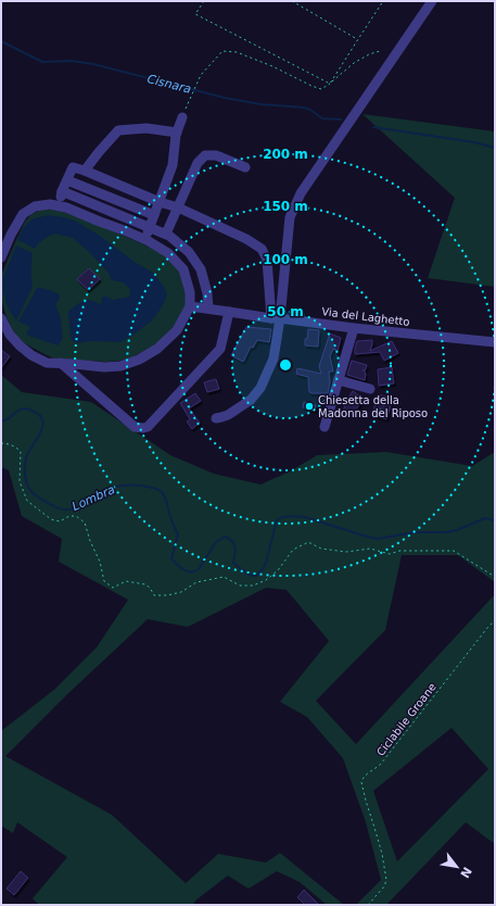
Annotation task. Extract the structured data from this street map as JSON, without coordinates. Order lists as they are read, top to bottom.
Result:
{
  "streets": {
    "street": ["Via del Laghetto"],
    "path": ["Ciclabile Groane"]
  },
  "water": ["Cisnara", "Lombra"],
  "places": ["Chiesetta della Madonna del Riposo"],
  "north": "bottom right",
  "rings": [
    "200 m",
    "150 m",
    "100 m",
    "50 m"
  ]
}
